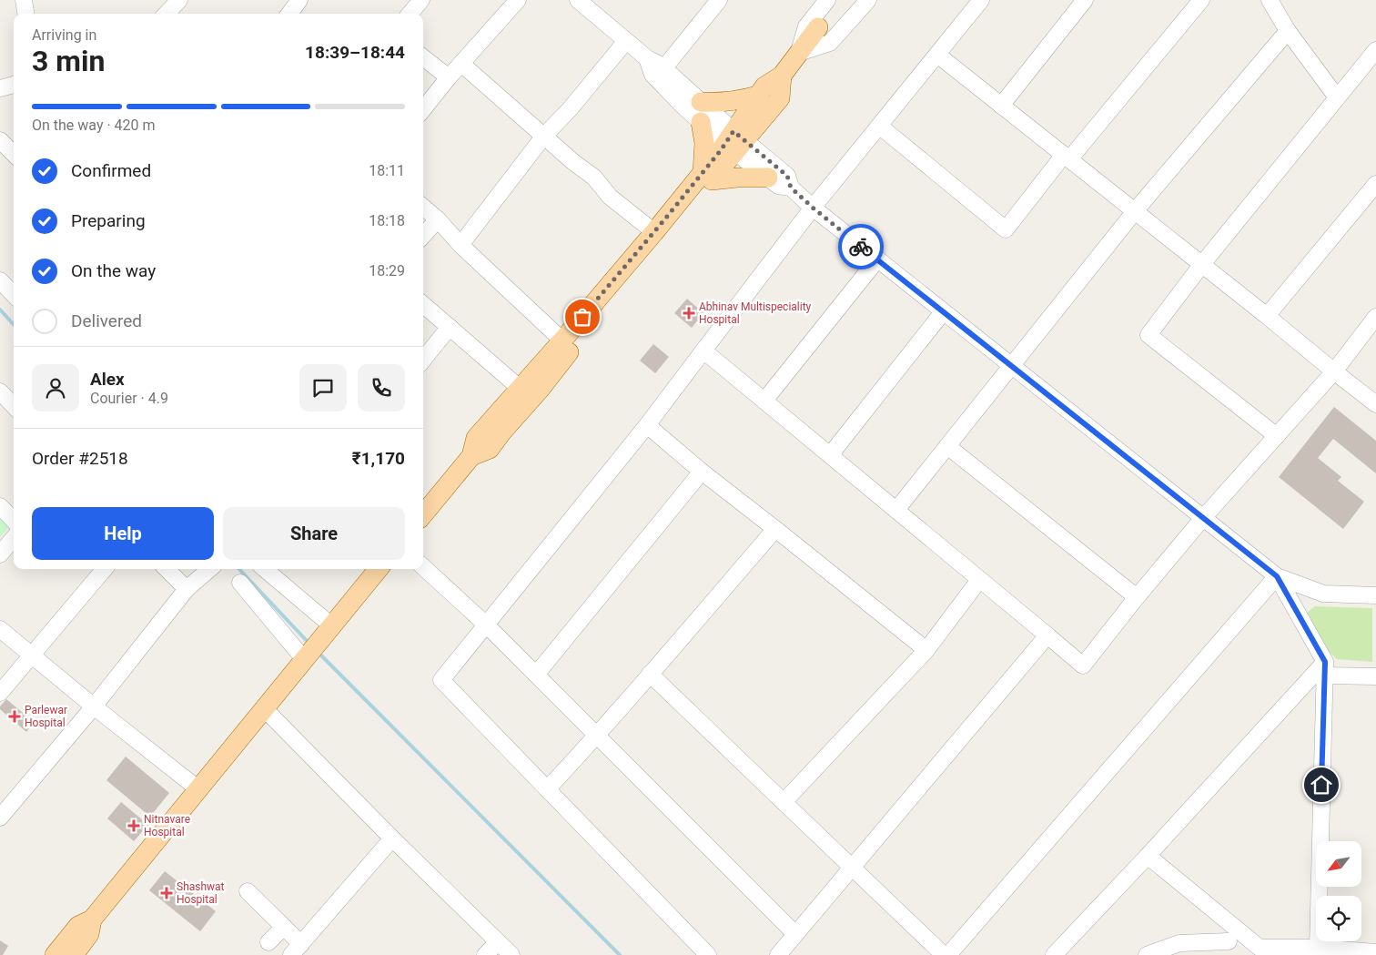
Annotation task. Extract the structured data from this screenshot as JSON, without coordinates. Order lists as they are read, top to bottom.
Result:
{
  "places": {
    "health": [
      "Abhinav Multispeciality Hospital",
      "Parlewar Hospital",
      "Nitnavare Hospital",
      "Shashwat Hospital"
    ]
  },
  "north": "bottom left",
  "page": {
    "heading": ["3 min", "Arriving in", "18:39–18:44"],
    "panel": [
      "Alex",
      "Courier · 4.9",
      "Order #2518",
      "₹1,170"
    ],
    "bar": "On the way · 420 m",
    "list": [
      ["Confirmed", "18:11"],
      ["Preparing", "18:18"],
      ["On the way", "18:29"],
      "Delivered"
    ],
    "buttons": ["Help", "Share"]
  }
}
